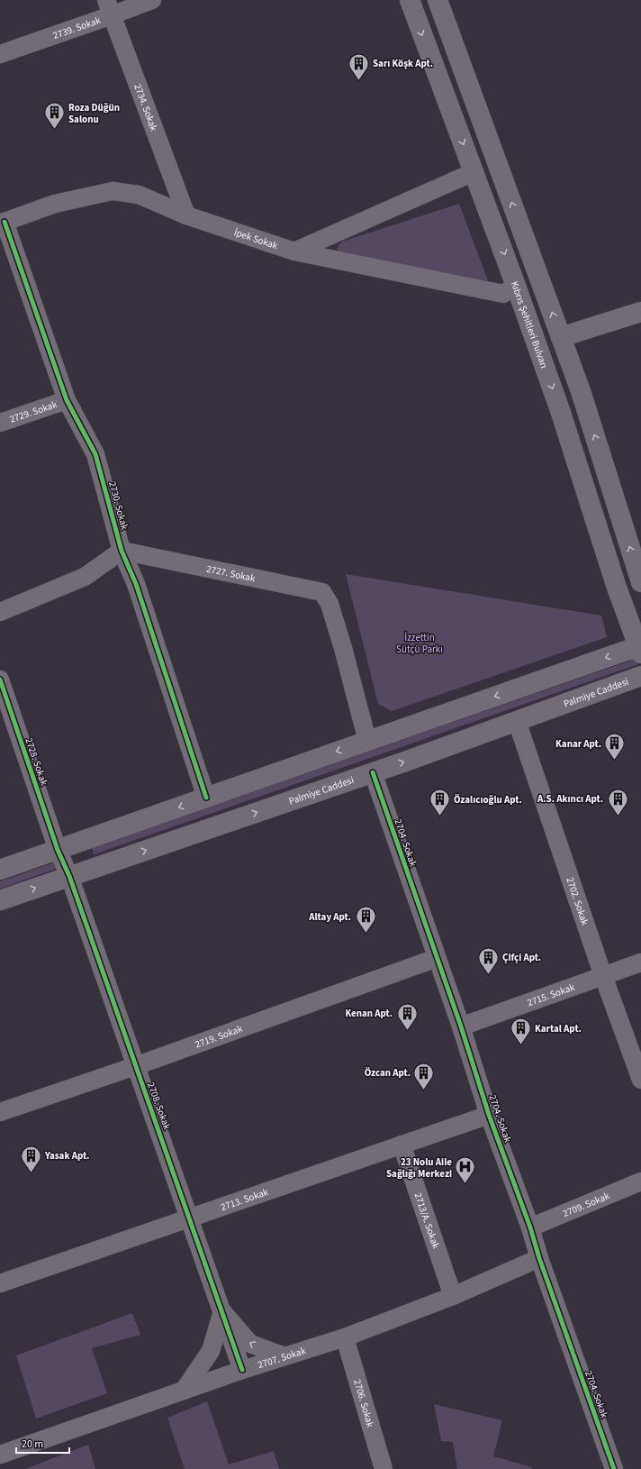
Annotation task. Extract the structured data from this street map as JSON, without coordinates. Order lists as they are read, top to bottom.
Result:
{
  "streets": {
    "main road": ["Kıbrıs Şehitleri Bulvarı", "Palmiye Caddesi"],
    "street": [
      "2739. Sokak",
      "2734. Sokak",
      "İpek Sokak",
      "2729. Sokak",
      "2730. Sokak",
      "2727. Sokak",
      "2728. Sokak",
      "2704. Sokak",
      "2702. Sokak",
      "2715. Sokak",
      "2719. Sokak",
      "2708. Sokak",
      "2713. Sokak",
      "2709. Sokak",
      "2713/A. Sokak",
      "2707. Sokak",
      "2706. Sokak"
    ]
  },
  "crossings": [
    ["2739. Sokak", "2734. Sokak"],
    ["2734. Sokak", "İpek Sokak"],
    ["İpek Sokak", "Kıbrıs Şehitleri Bulvarı"],
    ["İpek Sokak", "2730. Sokak"],
    ["2729. Sokak", "2730. Sokak"],
    ["2730. Sokak", "2727. Sokak"],
    ["Palmiye Caddesi", "2704. Sokak"],
    ["Palmiye Caddesi", "2702. Sokak"],
    ["Palmiye Caddesi", "2708. Sokak"],
    ["2728. Sokak", "2708. Sokak"],
    ["2704. Sokak", "2715. Sokak"],
    ["2704. Sokak", "2719. Sokak"],
    ["2704. Sokak", "2713. Sokak"],
    ["2704. Sokak", "2709. Sokak"],
    ["2704. Sokak", "2707. Sokak"],
    ["2702. Sokak", "2715. Sokak"],
    ["2719. Sokak", "2708. Sokak"],
    ["2708. Sokak", "2713. Sokak"],
    ["2708. Sokak", "2707. Sokak"],
    ["2713. Sokak", "2713/A. Sokak"],
    ["2713/A. Sokak", "2707. Sokak"],
    ["2707. Sokak", "2706. Sokak"]
  ],
  "parks": ["İzzettin Sütçü Parkı"],
  "places": {
    "building": [
      "Sarı Köşk Apt.",
      "Roza Düğün Salonu",
      "Kanar Apt.",
      "A.S. Akıncı Apt.",
      "Özalıcıoğlu Apt.",
      "Altay Apt.",
      "Çifçi Apt.",
      "Kenan Apt.",
      "Kartal Apt.",
      "Özcan Apt.",
      "Yasak Apt."
    ],
    "hospital": ["23 Nolu Aile Sağlığı Merkezi"]
  },
  "scale_bar": "20 m"
}
